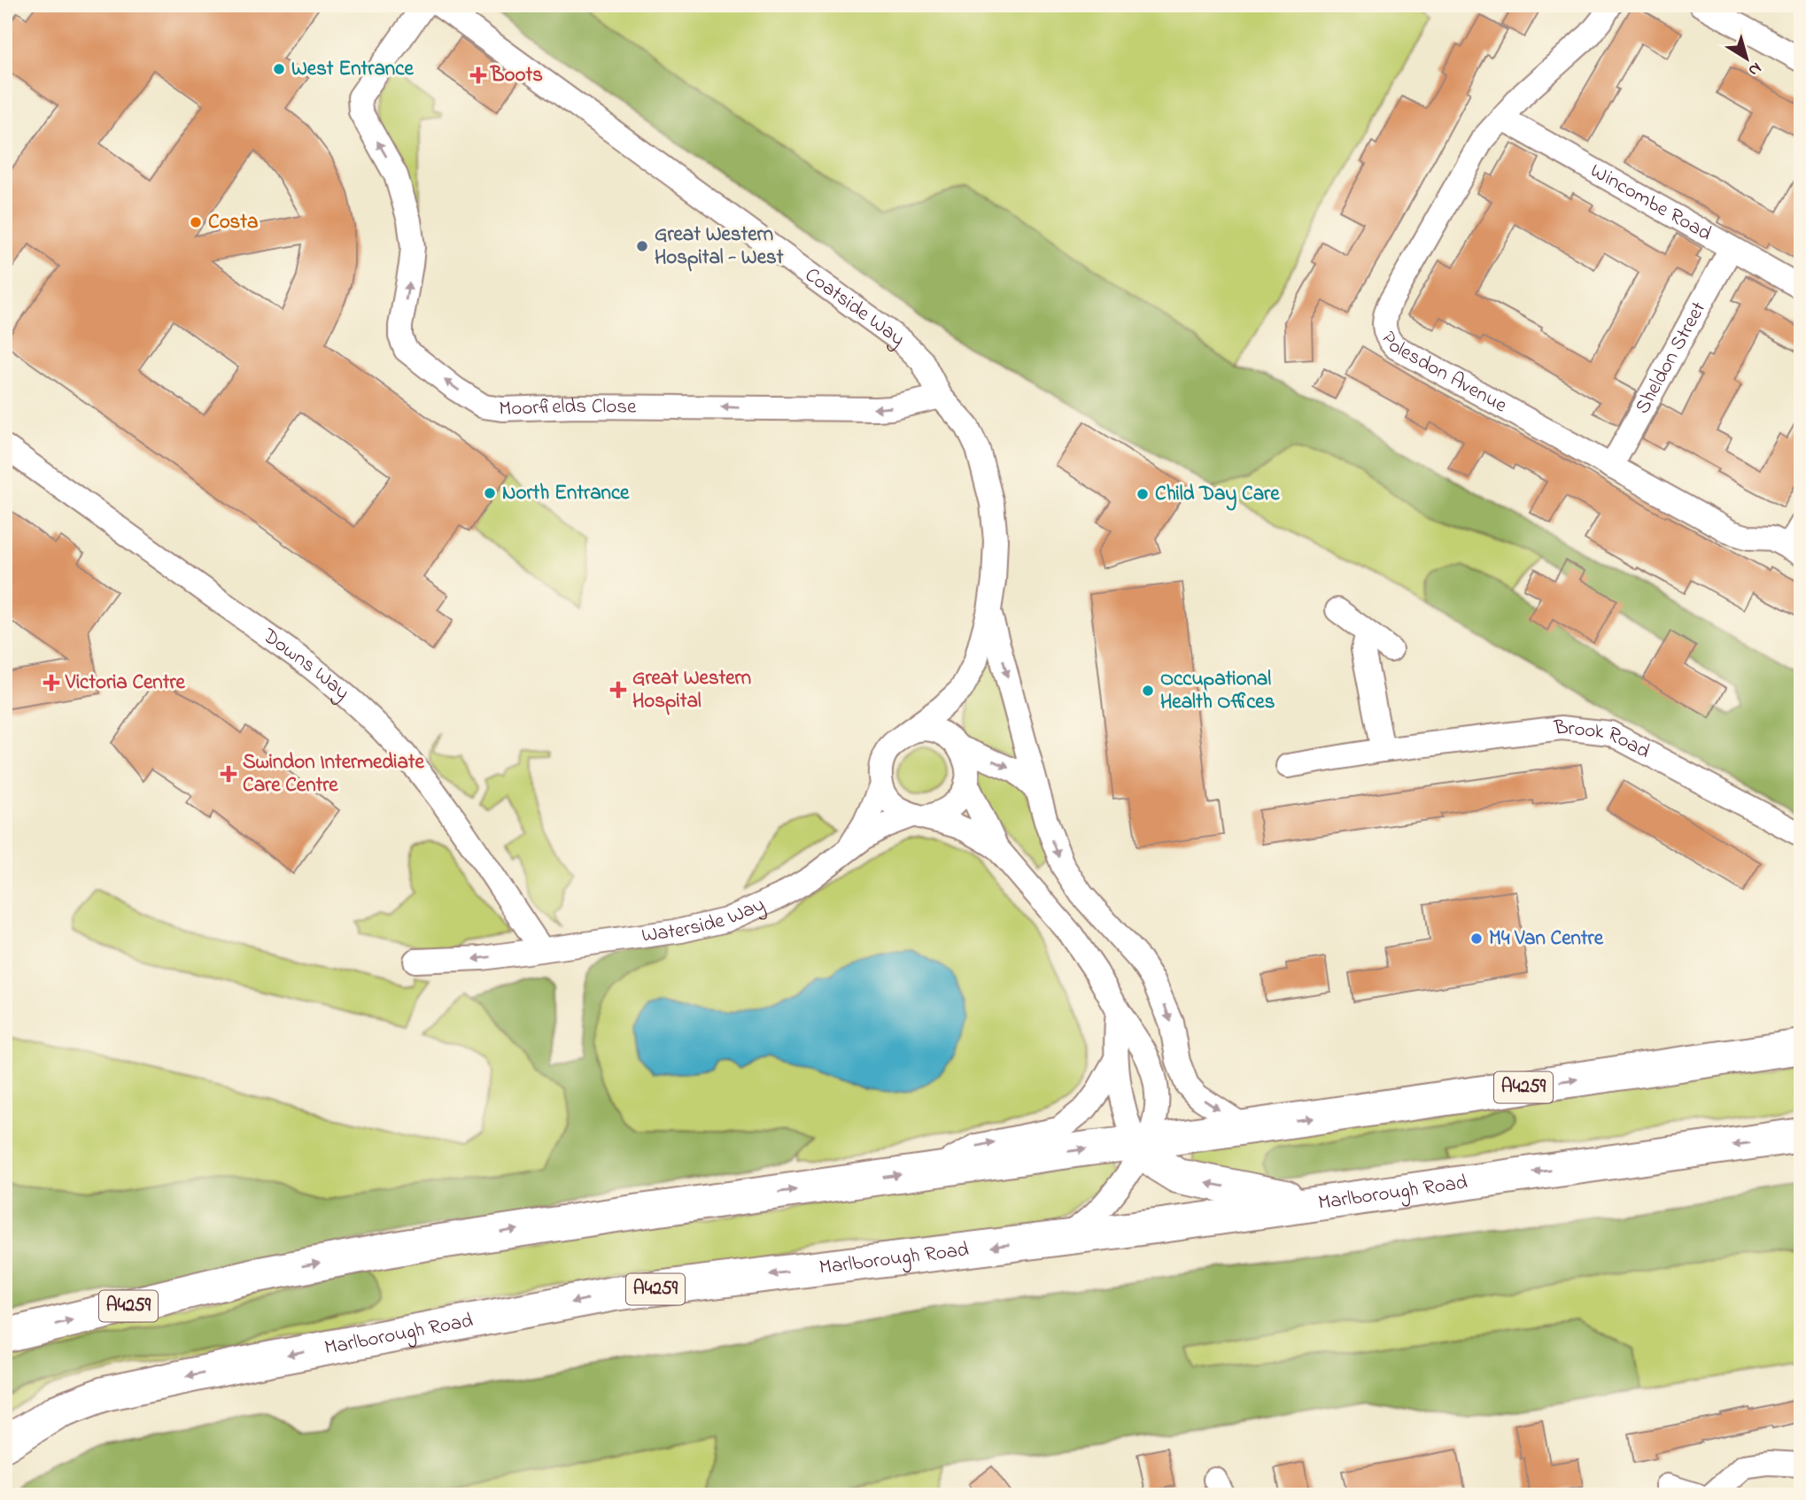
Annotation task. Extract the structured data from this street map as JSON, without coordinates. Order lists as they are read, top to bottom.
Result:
{
  "streets": {
    "main road": ["A4259", "Marlborough Road"],
    "street": [
      "Wincombe Road",
      "Coatside Way",
      "Sheldon Street",
      "Polesdon Avenue",
      "Moorfields Close",
      "Downs Way",
      "Brook Road",
      "Waterside Way"
    ]
  },
  "crossings": [
    ["Wincombe Road", "Sheldon Street"],
    ["Wincombe Road", "Polesdon Avenue"],
    ["Coatside Way", "Moorfields Close"],
    ["Coatside Way", "Waterside Way"],
    ["Sheldon Street", "Polesdon Avenue"],
    ["Downs Way", "Waterside Way"]
  ],
  "places": {
    "other": [
      "West Entrance",
      "Costa",
      "Great Western Hospital - West",
      "North Entrance",
      "Child Day Care",
      "Occupational Health Offices",
      "M4 Van Centre"
    ],
    "health": [
      "Boots",
      "Victoria Centre",
      "Great Western Hospital",
      "Swindon Intermediate Care Centre"
    ]
  },
  "north": "bottom right"
}
